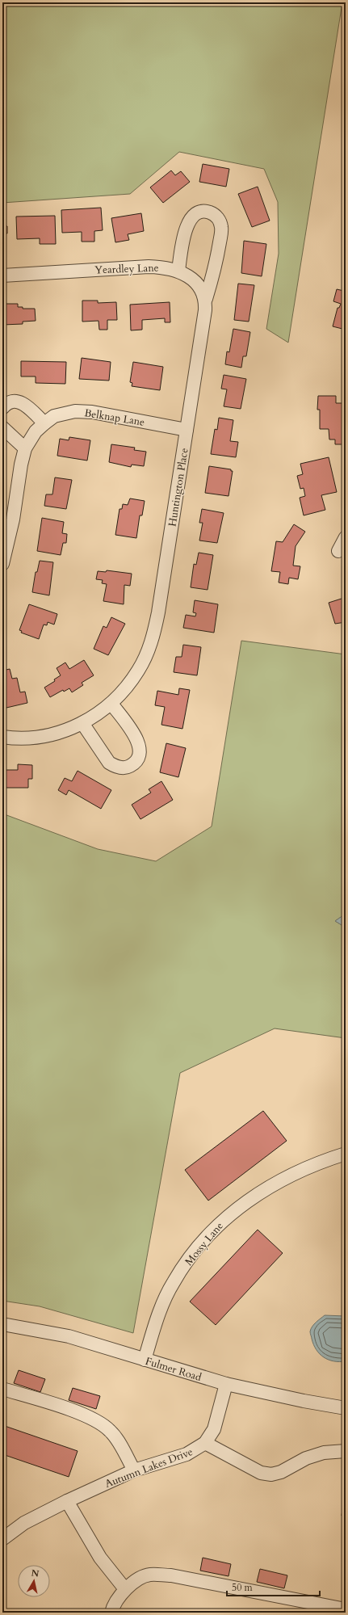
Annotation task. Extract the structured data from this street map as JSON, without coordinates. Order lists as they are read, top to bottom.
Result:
{
  "streets": {
    "street": [
      "Yeardley Lane",
      "Belknap Lane",
      "Huntington Place",
      "Mossy Lane",
      "Fulmer Road",
      "Autumn Lakes Drive"
    ]
  },
  "crossings": [
    ["Belknap Lane", "Huntington Place"],
    ["Mossy Lane", "Fulmer Road"],
    ["Fulmer Road", "Autumn Lakes Drive"]
  ],
  "scale_bar": "50 m",
  "north": "top"
}
